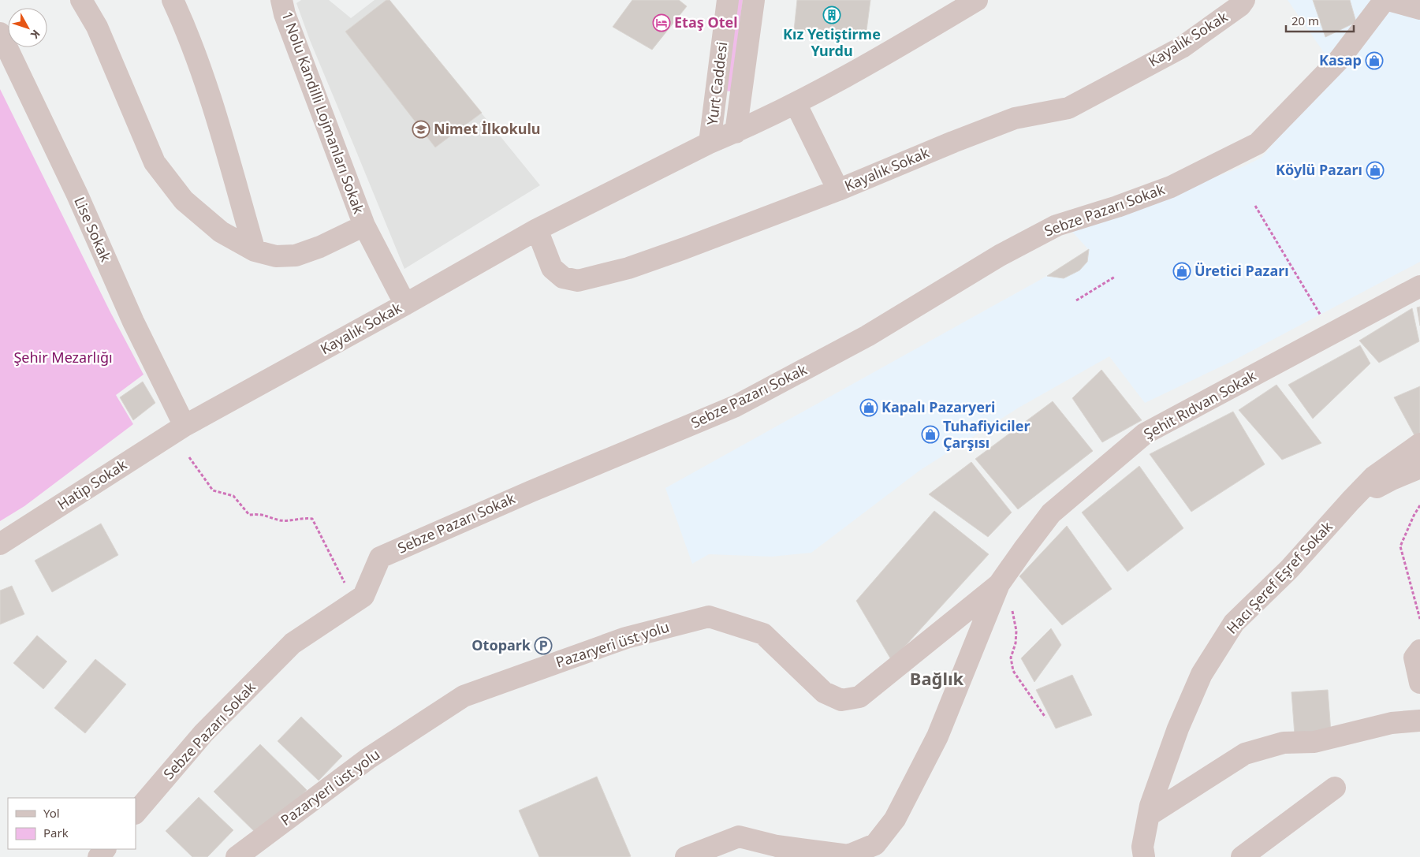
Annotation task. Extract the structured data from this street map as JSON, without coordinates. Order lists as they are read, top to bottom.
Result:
{
  "streets": {
    "street": [
      "Kayalık Sokak",
      "Yurt Caddesi",
      "1 Nolu Kandilli Lojmanları Sokak",
      "Sebze Pazarı Sokak",
      "Lise Sokak",
      "Şehit Rıdvan Sokak",
      "Hatip Sokak",
      "Hacı Şeref Eşref Sokak",
      "Pazaryeri üst yolu"
    ]
  },
  "crossings": [
    ["Kayalık Sokak", "Yurt Caddesi"],
    ["Kayalık Sokak", "1 Nolu Kandilli Lojmanları Sokak"],
    ["Kayalık Sokak", "Lise Sokak"],
    ["Kayalık Sokak", "Hatip Sokak"],
    ["Lise Sokak", "Hatip Sokak"],
    ["Şehit Rıdvan Sokak", "Pazaryeri üst yolu"]
  ],
  "districts": ["Bağlık"],
  "parks": ["Şehir Mezarlığı"],
  "places": {
    "building": ["Kız Yetiştirme Yurdu"],
    "hotel": ["Etaş Otel"],
    "shop": [
      "Kasap",
      "Köylü Pazarı",
      "Üretici Pazarı",
      "Kapalı Pazaryeri",
      "Tuhafiyiciler Çarşısı"
    ],
    "school or university": ["Nimet İlkokulu"],
    "parking": ["Otopark"]
  },
  "legend": ["Yol", "Park"],
  "scale_bar": "20 m",
  "north": "bottom right"
}
